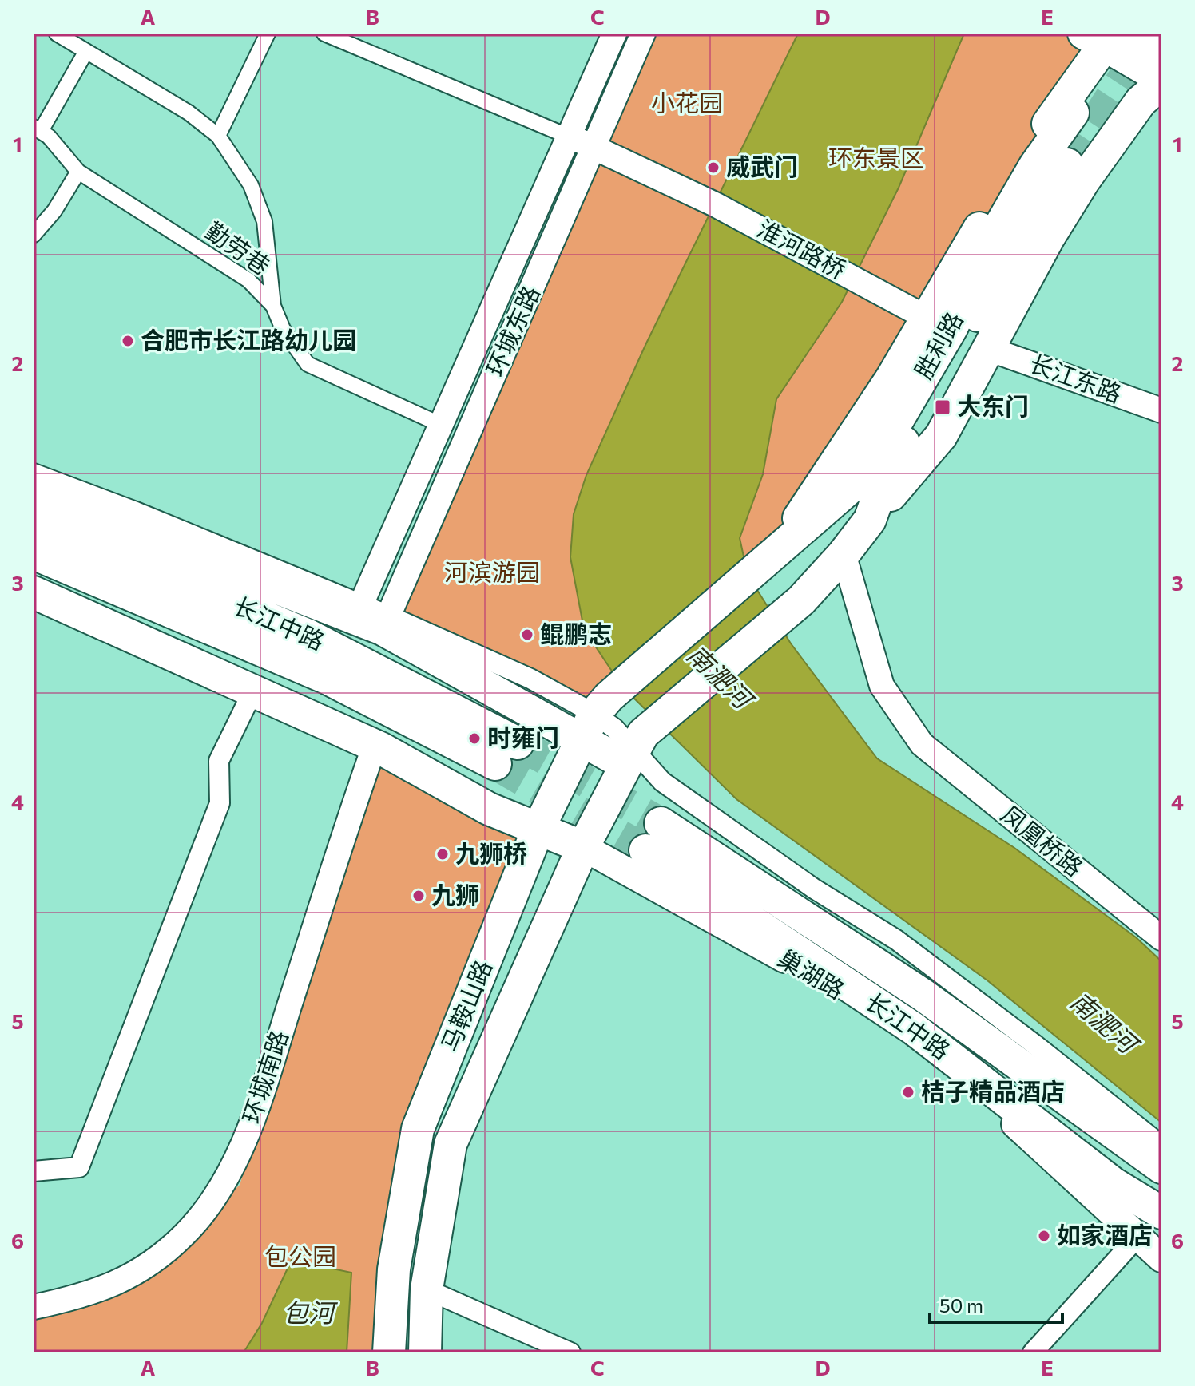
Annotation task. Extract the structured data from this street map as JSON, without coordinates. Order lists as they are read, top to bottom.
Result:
{
  "streets": {
    "highway": ["胜利路", "长江中路", "马鞍山路"],
    "main road": ["巢湖路"],
    "street": [
      "勤劳巷",
      "淮河路桥",
      "环城东路",
      "长江东路",
      "凤凰桥路",
      "环城南路"
    ]
  },
  "crossings": [
    ["勤劳巷", "环城东路"],
    ["淮河路桥", "环城东路"],
    ["胜利路", "凤凰桥路"],
    ["胜利路", "马鞍山路"],
    ["巢湖路", "马鞍山路"]
  ],
  "water": ["南淝河", "包河"],
  "parks": [
    "小花园",
    "环东景区",
    "河滨游园",
    "包公园"
  ],
  "places": {
    "other": [
      "威武门",
      "合肥市长江路幼儿园",
      "鲲鹏志",
      "时雍门",
      "九狮桥",
      "九狮",
      "桔子精品酒店",
      "如家酒店"
    ],
    "transit": ["大东门"]
  },
  "scale_bar": "50 m",
  "grid": {
    "columns": [
      "A",
      "B",
      "C",
      "D",
      "E"
    ],
    "rows": [
      "1",
      "2",
      "3",
      "4",
      "5",
      "6"
    ]
  }
}
